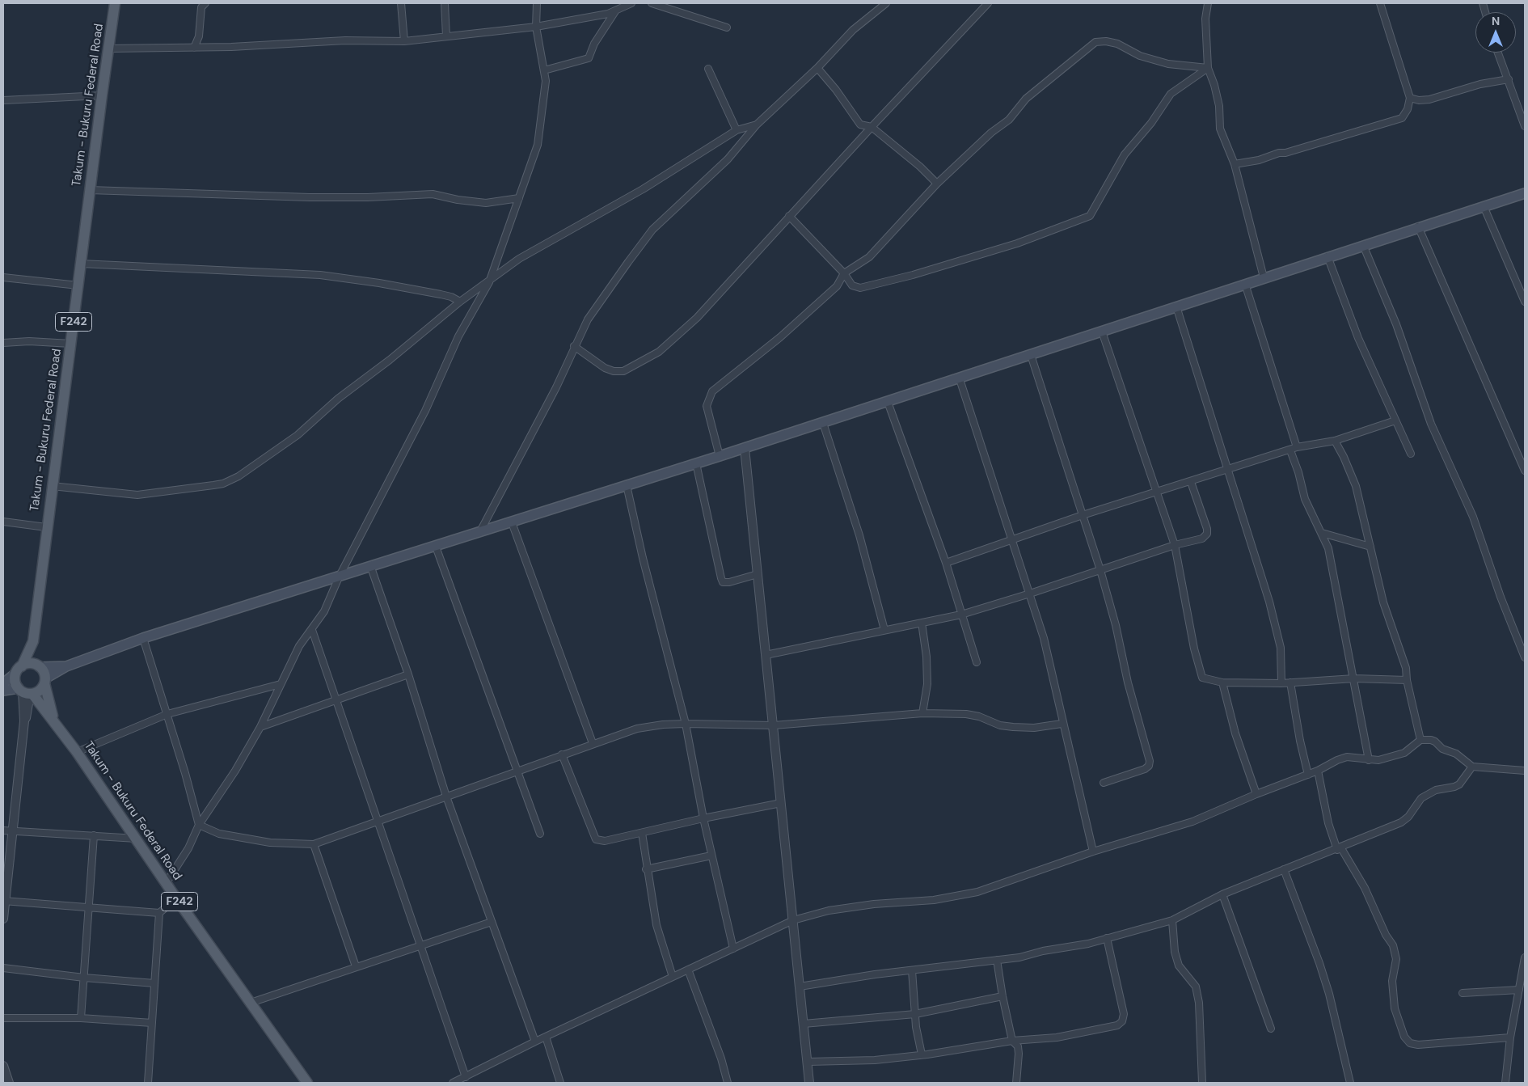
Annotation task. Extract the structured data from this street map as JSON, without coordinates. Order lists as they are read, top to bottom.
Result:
{
  "streets": {
    "main road": ["Takum - Bukuru Federal Road", "F242"]
  },
  "crossings": [
    ["Takum - Bukuru Federal Road", "F242"]
  ],
  "north": "top"
}
